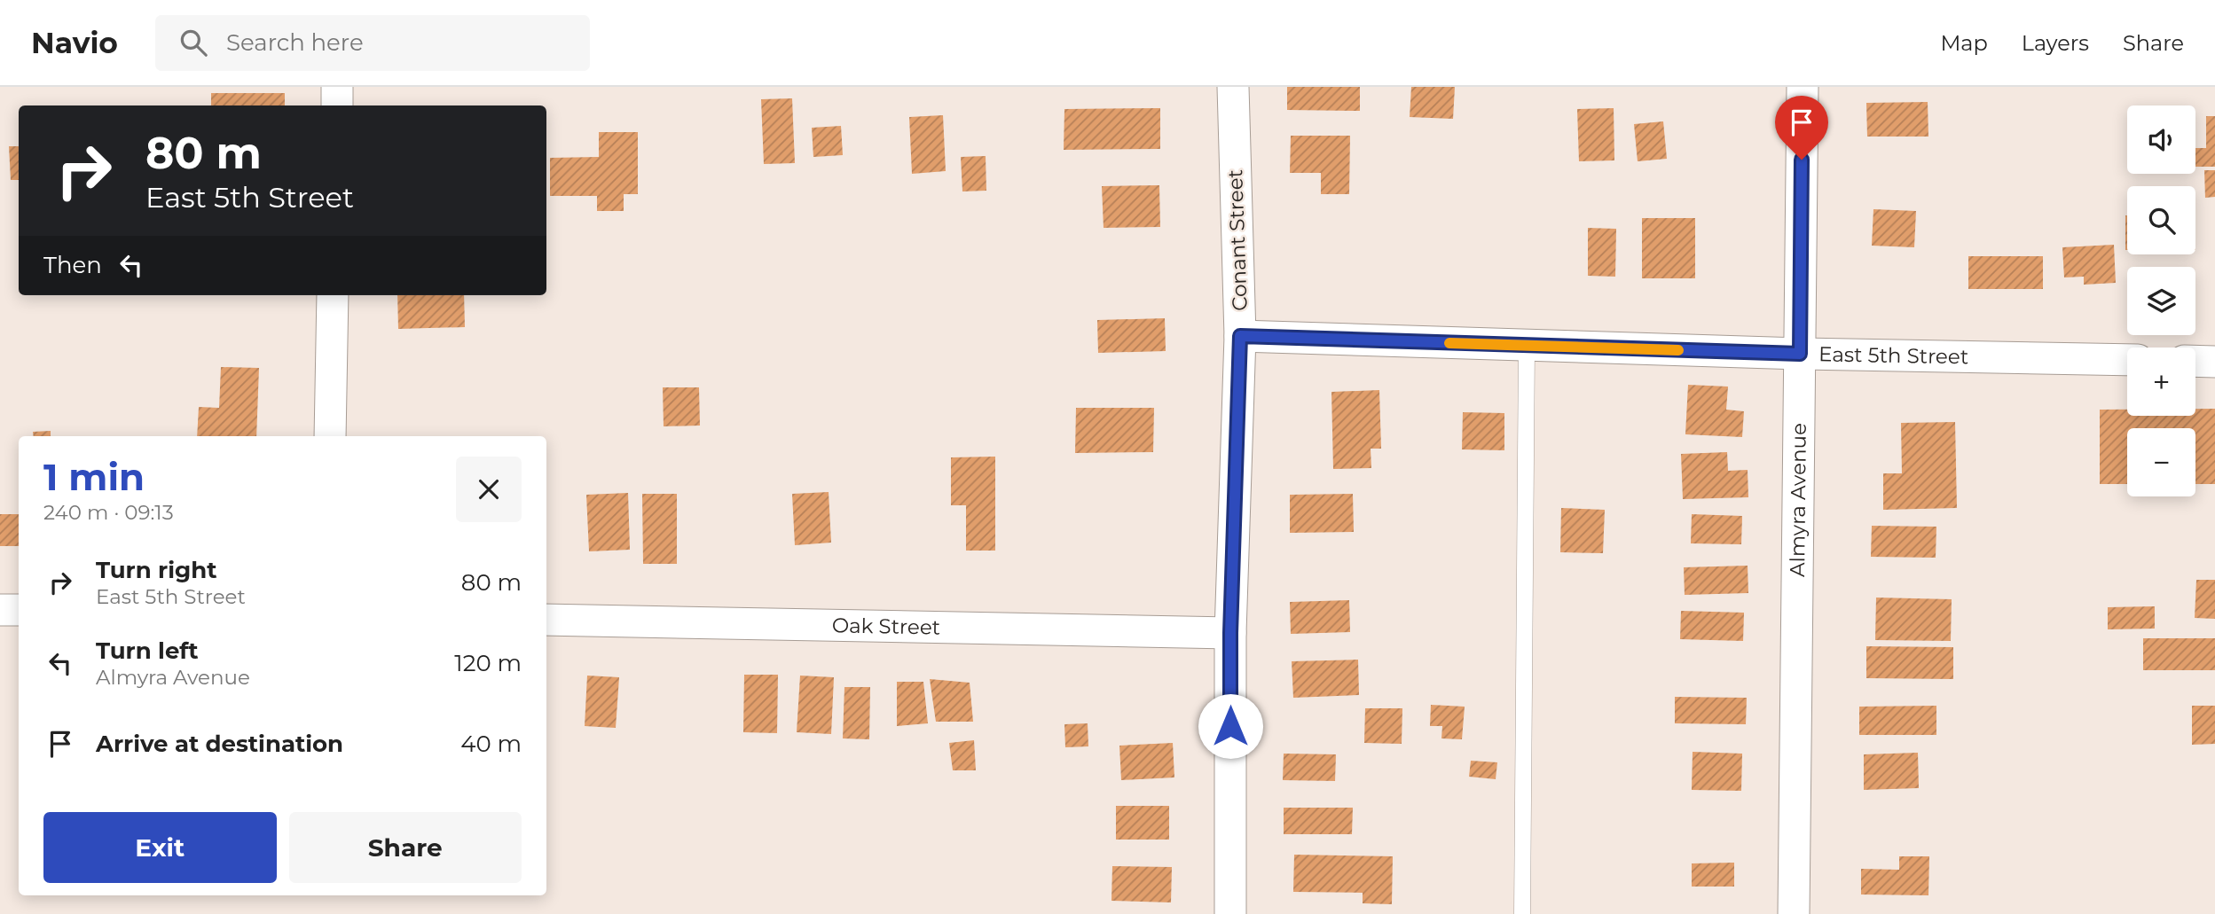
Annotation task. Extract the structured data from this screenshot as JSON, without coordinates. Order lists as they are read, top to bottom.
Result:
{
  "streets": {
    "street": [
      "Conant Street",
      "East 5th Street",
      "Almyra Avenue",
      "Oak Street"
    ]
  },
  "crossings": [
    ["Conant Street", "East 5th Street"],
    ["Conant Street", "Oak Street"],
    ["East 5th Street", "Almyra Avenue"]
  ],
  "page": {
    "header": "Navio",
    "search": "Search here",
    "nav": ["Map", "Layers", "Share"],
    "map_buttons": ["+", "−"],
    "turn": ["80 m", "East 5th Street"],
    "then": "Then",
    "heading": ["1 min", "240 m · 09:13"],
    "list": [
      {
        "name": "Turn right",
        "note": "East 5th Street",
        "value": "80 m"
      },
      {
        "name": "Turn left",
        "note": "Almyra Avenue",
        "value": "120 m"
      },
      {
        "name": "Arrive at destination",
        "value": "40 m"
      }
    ],
    "buttons": ["Exit", "Share"]
  }
}
